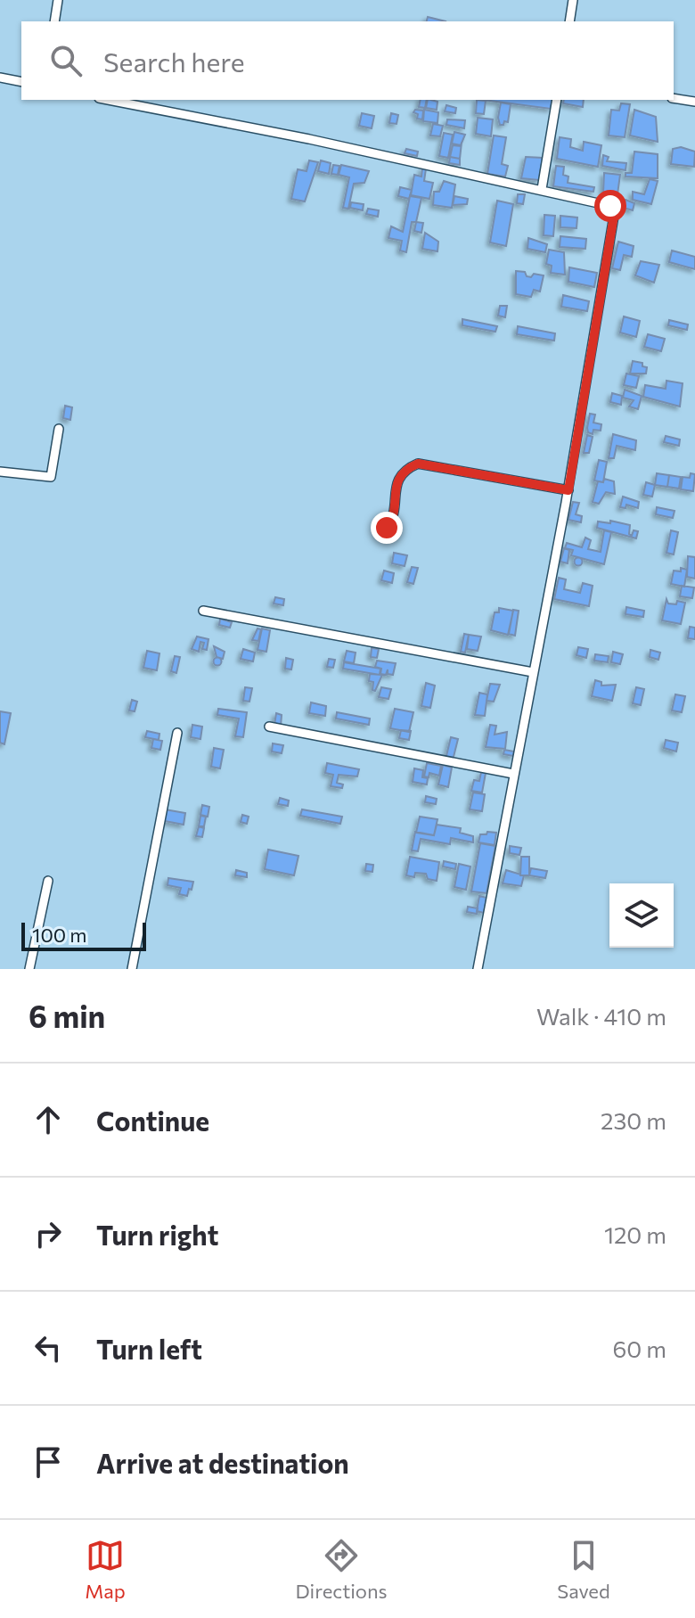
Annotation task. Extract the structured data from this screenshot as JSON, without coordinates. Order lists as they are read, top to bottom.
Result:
{
  "scale_bar": "100 m",
  "page": {
    "search": "Search here",
    "scale": "100 m",
    "heading": ["6 min", "Walk · 410 m"],
    "list": [
      ["Continue", "230 m"],
      ["Turn right", "120 m"],
      ["Turn left", "60 m"],
      "Arrive at destination"
    ],
    "nav": ["Map", "Directions", "Saved"]
  }
}
